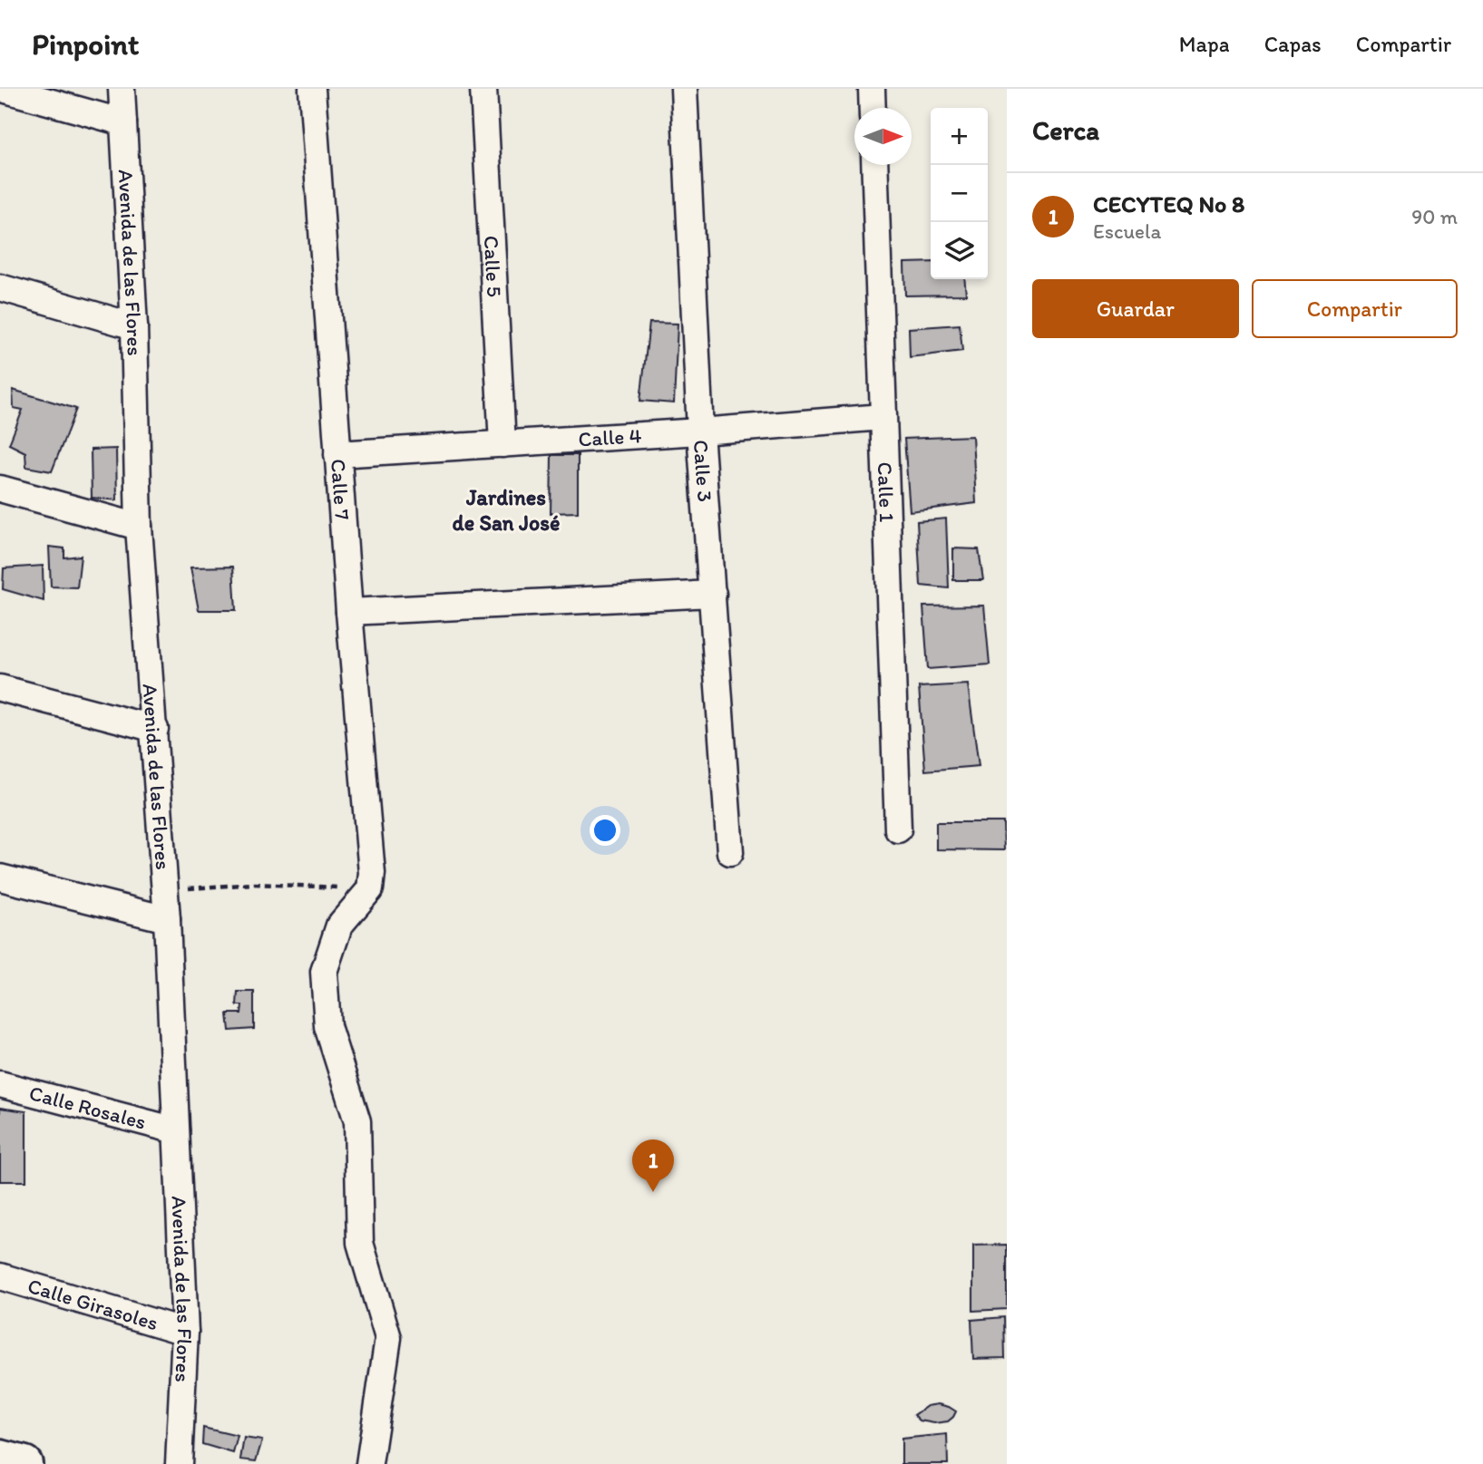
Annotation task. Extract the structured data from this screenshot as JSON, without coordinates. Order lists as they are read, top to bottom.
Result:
{
  "streets": {
    "street": [
      "Avenida de las Flores",
      "Calle 5",
      "Calle 4",
      "Calle 3",
      "Calle 7",
      "Calle 1",
      "Calle Rosales",
      "Calle Girasoles"
    ]
  },
  "crossings": [
    ["Avenida de las Flores", "Calle Rosales"],
    ["Avenida de las Flores", "Calle Girasoles"],
    ["Calle 5", "Calle 4"],
    ["Calle 4", "Calle 3"],
    ["Calle 4", "Calle 7"],
    ["Calle 4", "Calle 1"]
  ],
  "districts": ["Jardines de San José"],
  "north": "right",
  "page": {
    "header": "Pinpoint",
    "nav": ["Mapa", "Capas", "Compartir"],
    "heading": "Cerca",
    "map_buttons": ["+", "−"],
    "list": [
      {
        "mark": "1",
        "name": "CECYTEQ No 8",
        "note": "Escuela",
        "value": "90 m"
      }
    ],
    "buttons": ["Guardar", "Compartir"],
    "pins": "1"
  }
}
